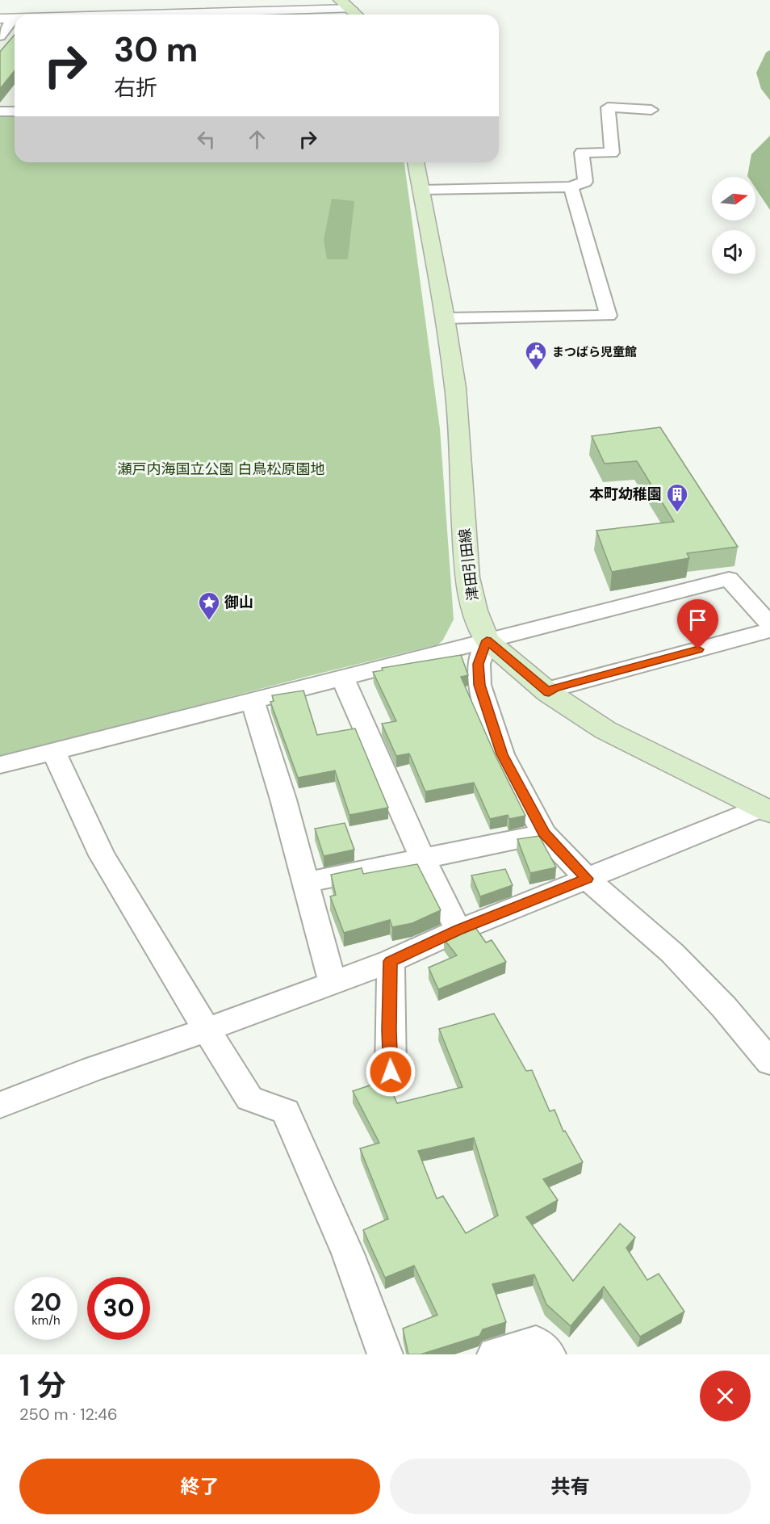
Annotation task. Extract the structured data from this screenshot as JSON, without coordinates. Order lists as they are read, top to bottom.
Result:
{
  "streets": {
    "main road": ["津田引田線"]
  },
  "parks": ["瀬戸内海国立公園 白鳥松原園地"],
  "places": {
    "public building": ["まつばら児童館"],
    "building": ["本町幼稚園"],
    "place": ["御山"]
  },
  "north": "right",
  "page": {
    "turn": ["30 m", "右折"],
    "speed": "20 km/h",
    "limit": "30",
    "heading": ["1 分", "250 m · 12:46"],
    "buttons": ["終了", "共有"]
  }
}
